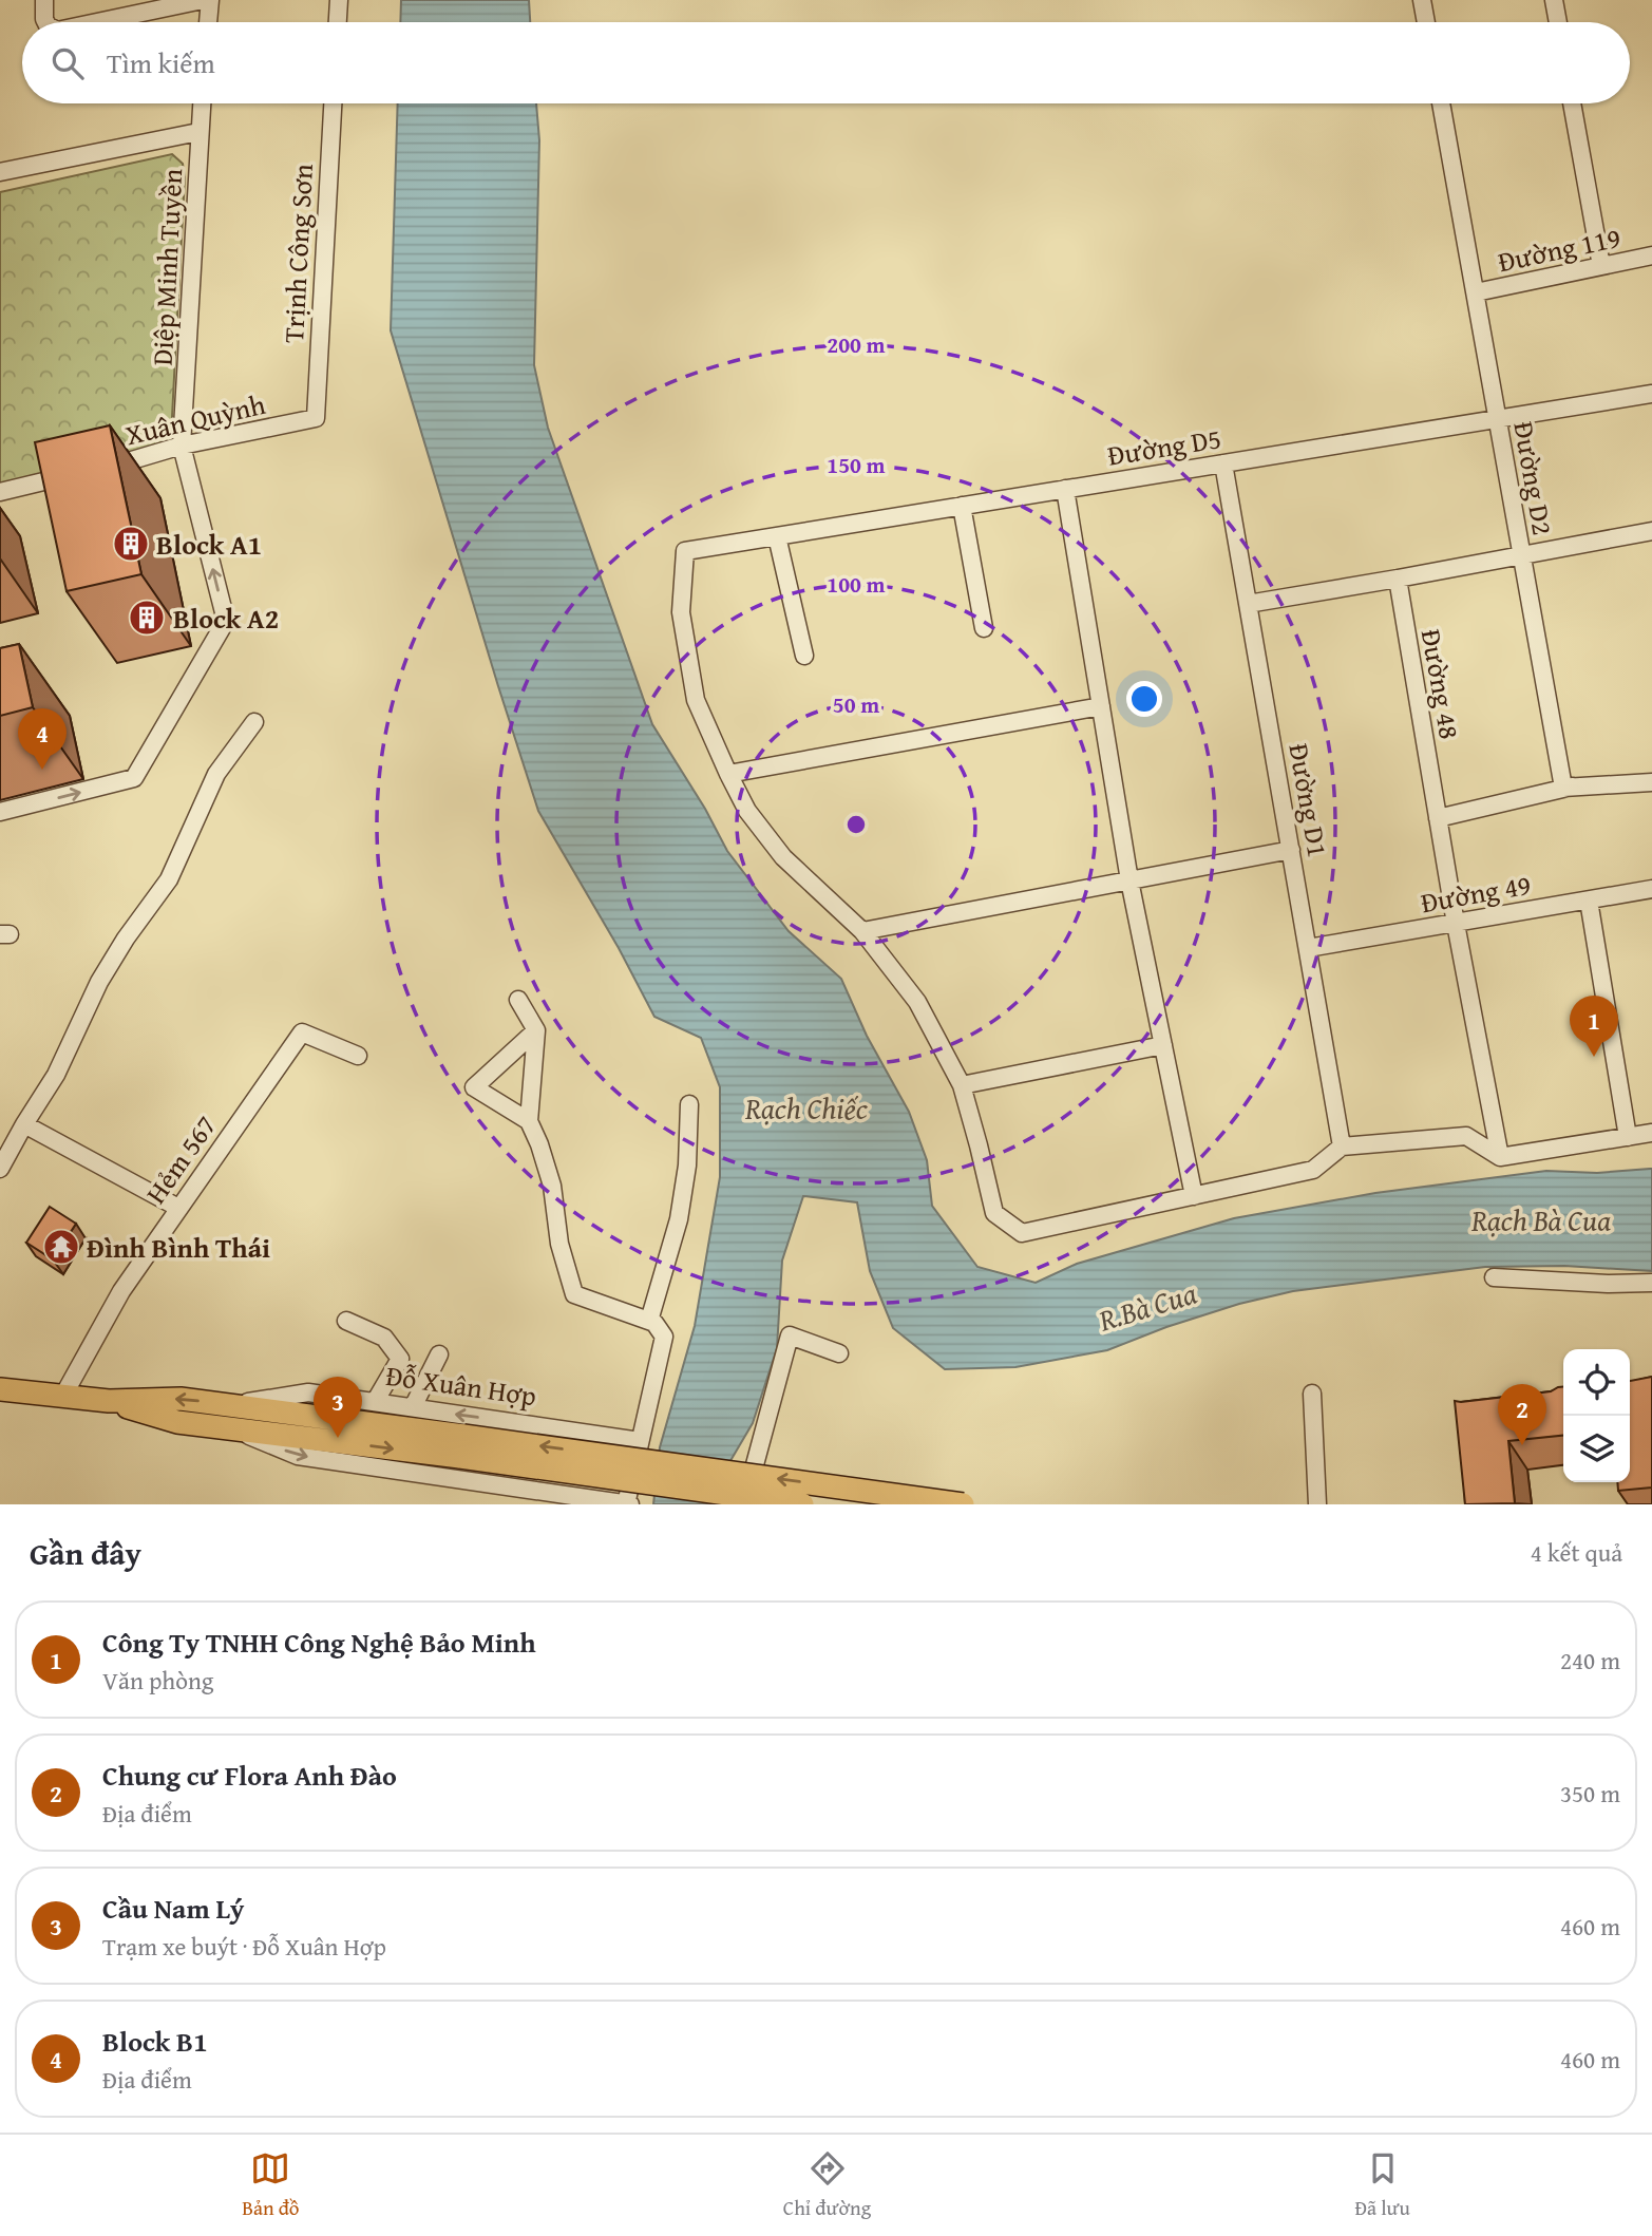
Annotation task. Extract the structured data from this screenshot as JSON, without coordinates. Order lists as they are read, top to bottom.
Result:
{
  "streets": {
    "main road": ["Đỗ Xuân Hợp"],
    "street": [
      "Đường 119",
      "Trịnh Công Sơn",
      "Diệp Minh Tuyền",
      "Xuân Quỳnh",
      "Đường D5",
      "Đường D2",
      "Đường 48",
      "Đường D1",
      "Đường 49",
      "Hẻm 567"
    ]
  },
  "crossings": [
    ["Đường 119", "Đường D2"],
    ["Trịnh Công Sơn", "Xuân Quỳnh"],
    ["Diệp Minh Tuyền", "Xuân Quỳnh"],
    ["Đường D5", "Đường D2"],
    ["Đường D5", "Đường D1"],
    ["Đường 48", "Đường 49"],
    ["Đường D1", "Đường 49"],
    ["Hẻm 567", "Đỗ Xuân Hợp"]
  ],
  "water": ["Rạch Chiếc", "Rạch Bà Cua", "R.Bà Cua"],
  "places": {
    "building": ["Block A1", "Block A2"],
    "temple": ["Đình Bình Thái"]
  },
  "page": {
    "search": "Tìm kiếm",
    "pins": [
      "4",
      "1",
      "3",
      "2"
    ],
    "heading": ["Gần đây", "4 kết quả"],
    "list": [
      {
        "mark": "1",
        "name": "Công Ty TNHH Công Nghệ Bảo Minh",
        "note": "Văn phòng",
        "value": "240 m"
      },
      {
        "mark": "2",
        "name": "Chung cư Flora Anh Đào",
        "note": "Địa điểm",
        "value": "350 m"
      },
      {
        "mark": "3",
        "name": "Cầu Nam Lý",
        "note": "Trạm xe buýt · Đỗ Xuân Hợp",
        "value": "460 m"
      },
      {
        "mark": "4",
        "name": "Block B1",
        "note": "Địa điểm",
        "value": "460 m"
      }
    ],
    "nav": ["Bản đồ", "Chỉ đường", "Đã lưu"]
  },
  "rings": [
    "200 m",
    "150 m",
    "100 m",
    "50 m"
  ]
}
